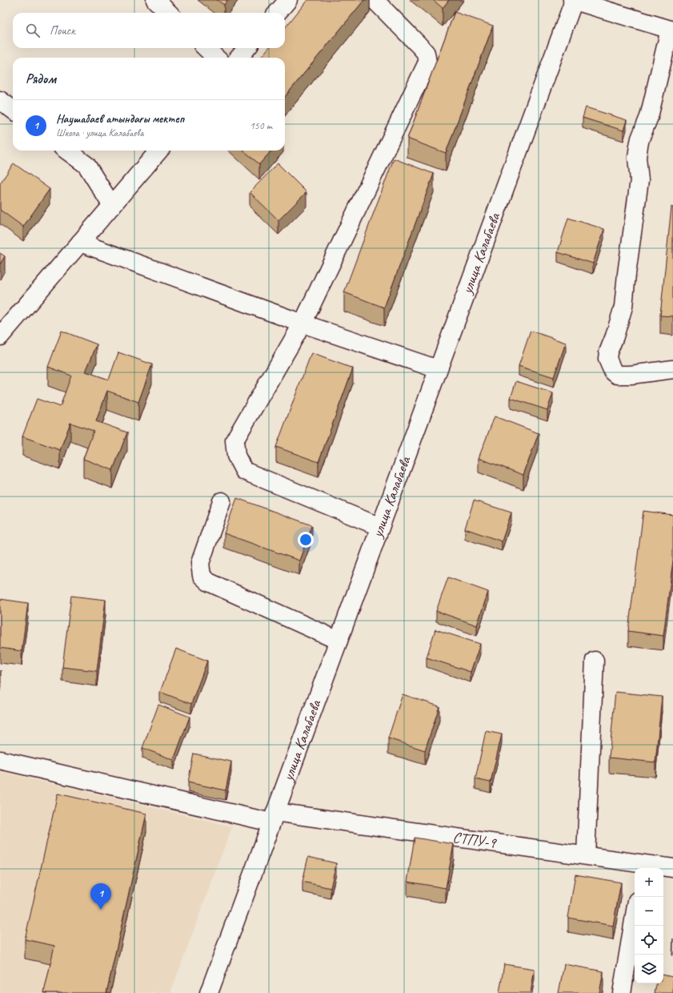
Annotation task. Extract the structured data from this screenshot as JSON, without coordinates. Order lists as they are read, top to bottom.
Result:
{
  "streets": {
    "street": ["улица Калабаева", "СТПУ-9"]
  },
  "crossings": [
    ["улица Калабаева", "СТПУ-9"]
  ],
  "page": {
    "search": "Поиск",
    "heading": "Рядом",
    "list": [
      {
        "mark": "1",
        "name": "Наушабаев атындағы мектеп",
        "note": "Школа · улица Калабаева",
        "value": "150 m"
      }
    ],
    "map_buttons": ["+", "−"],
    "pins": "1"
  }
}
